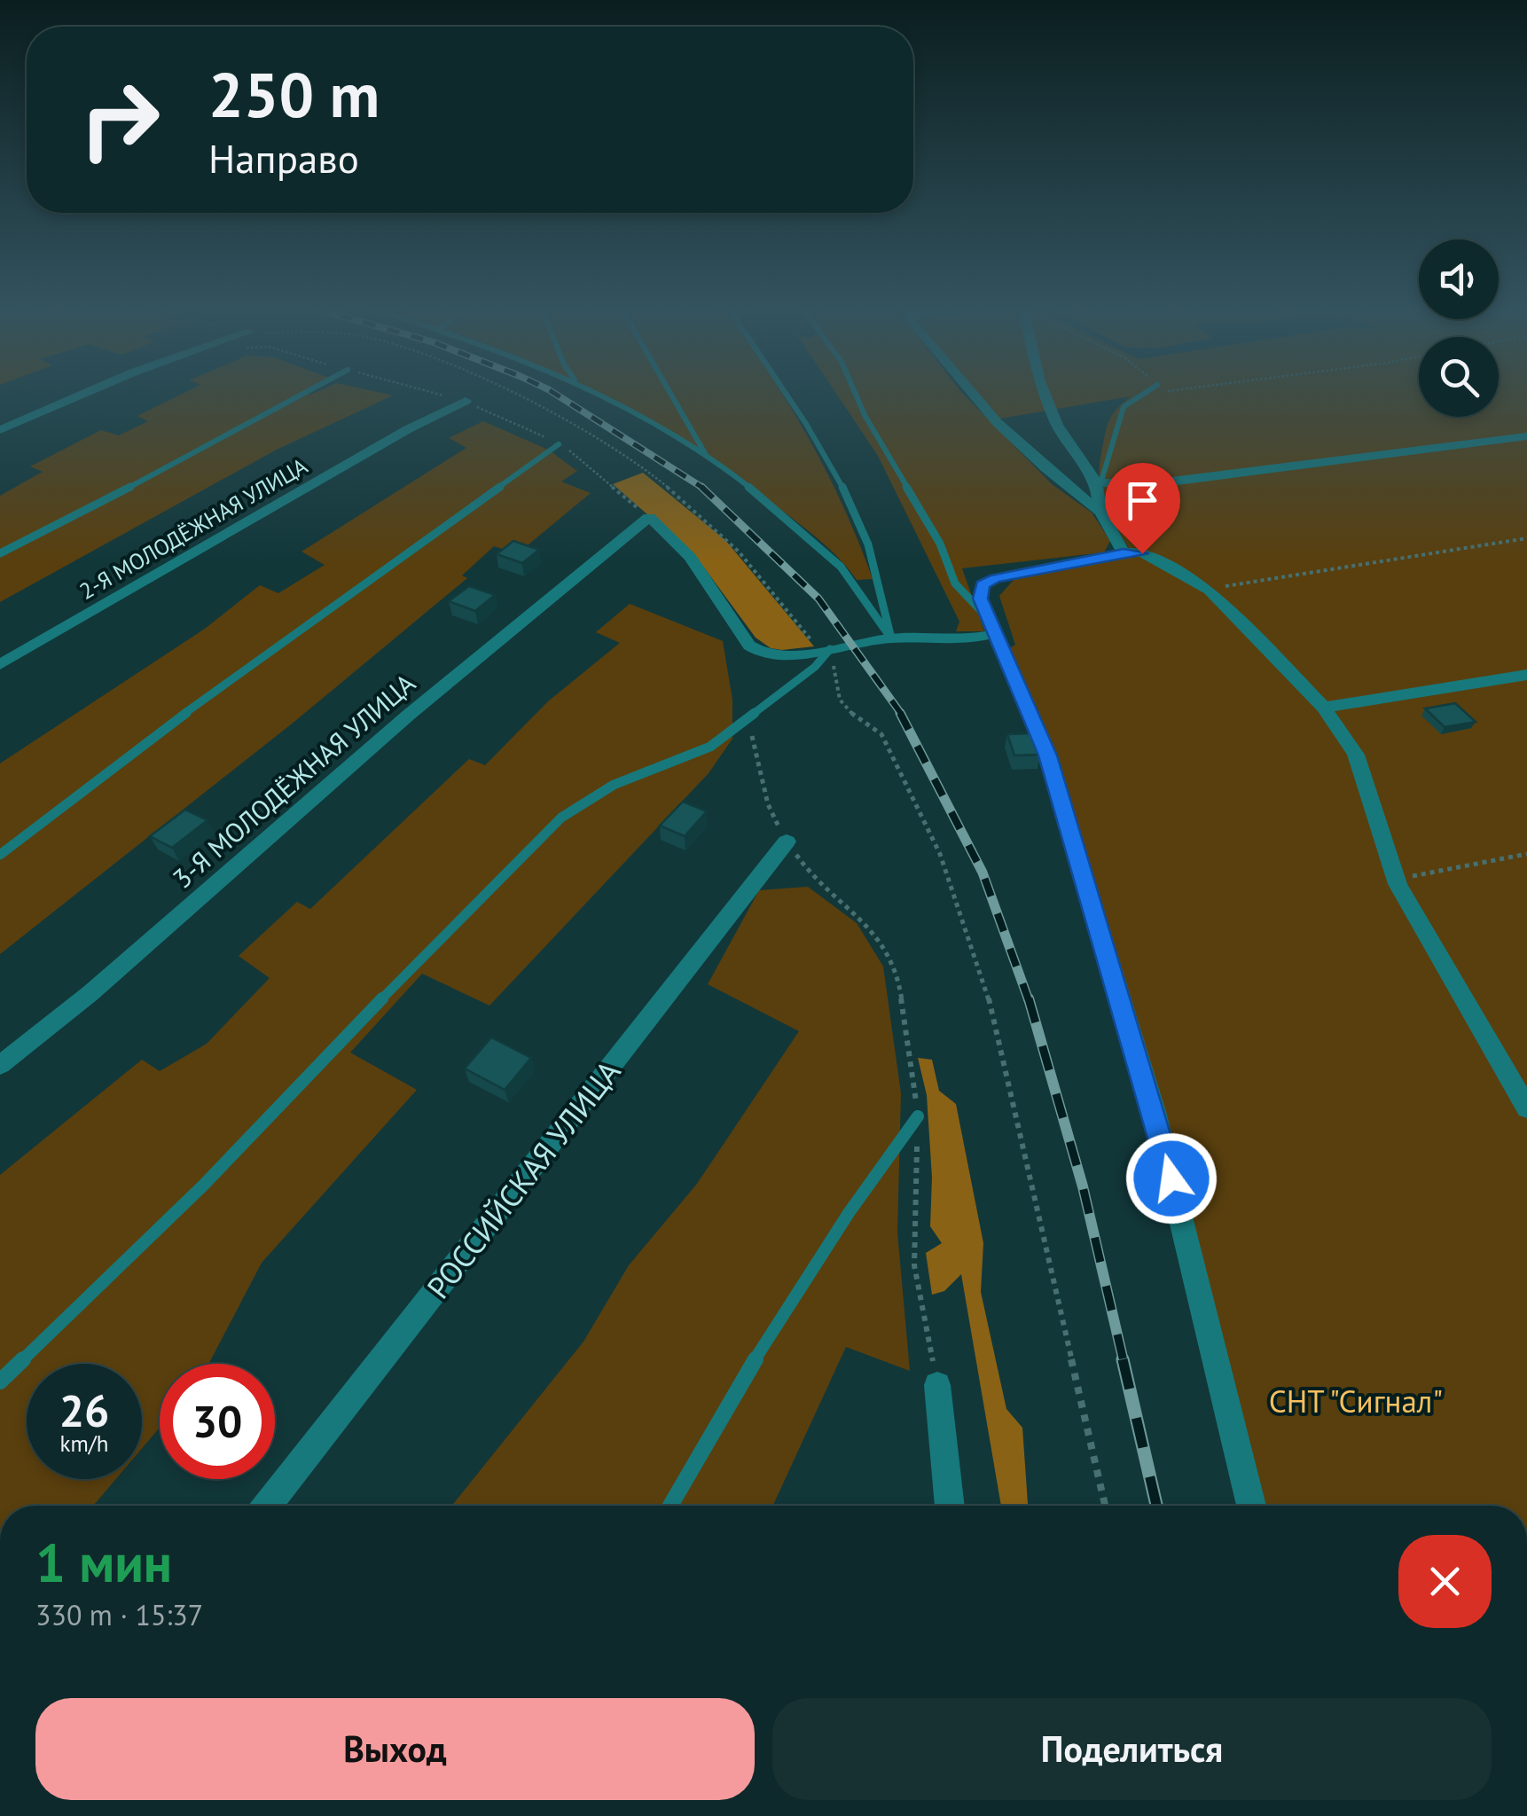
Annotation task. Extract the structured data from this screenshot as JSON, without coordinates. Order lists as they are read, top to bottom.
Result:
{
  "streets": {
    "street": ["2-Я МОЛОДЁЖНАЯ УЛИЦА", "3-Я МОЛОДЁЖНАЯ УЛИЦА", "РОССИЙСКАЯ УЛИЦА"]
  },
  "parks": ["СНТ \"Сигнал\""],
  "page": {
    "turn": ["250 m", "Направо"],
    "speed": "26 km/h",
    "limit": "30",
    "heading": ["1 мин", "330 m · 15:37"],
    "buttons": ["Выход", "Поделиться"]
  }
}
